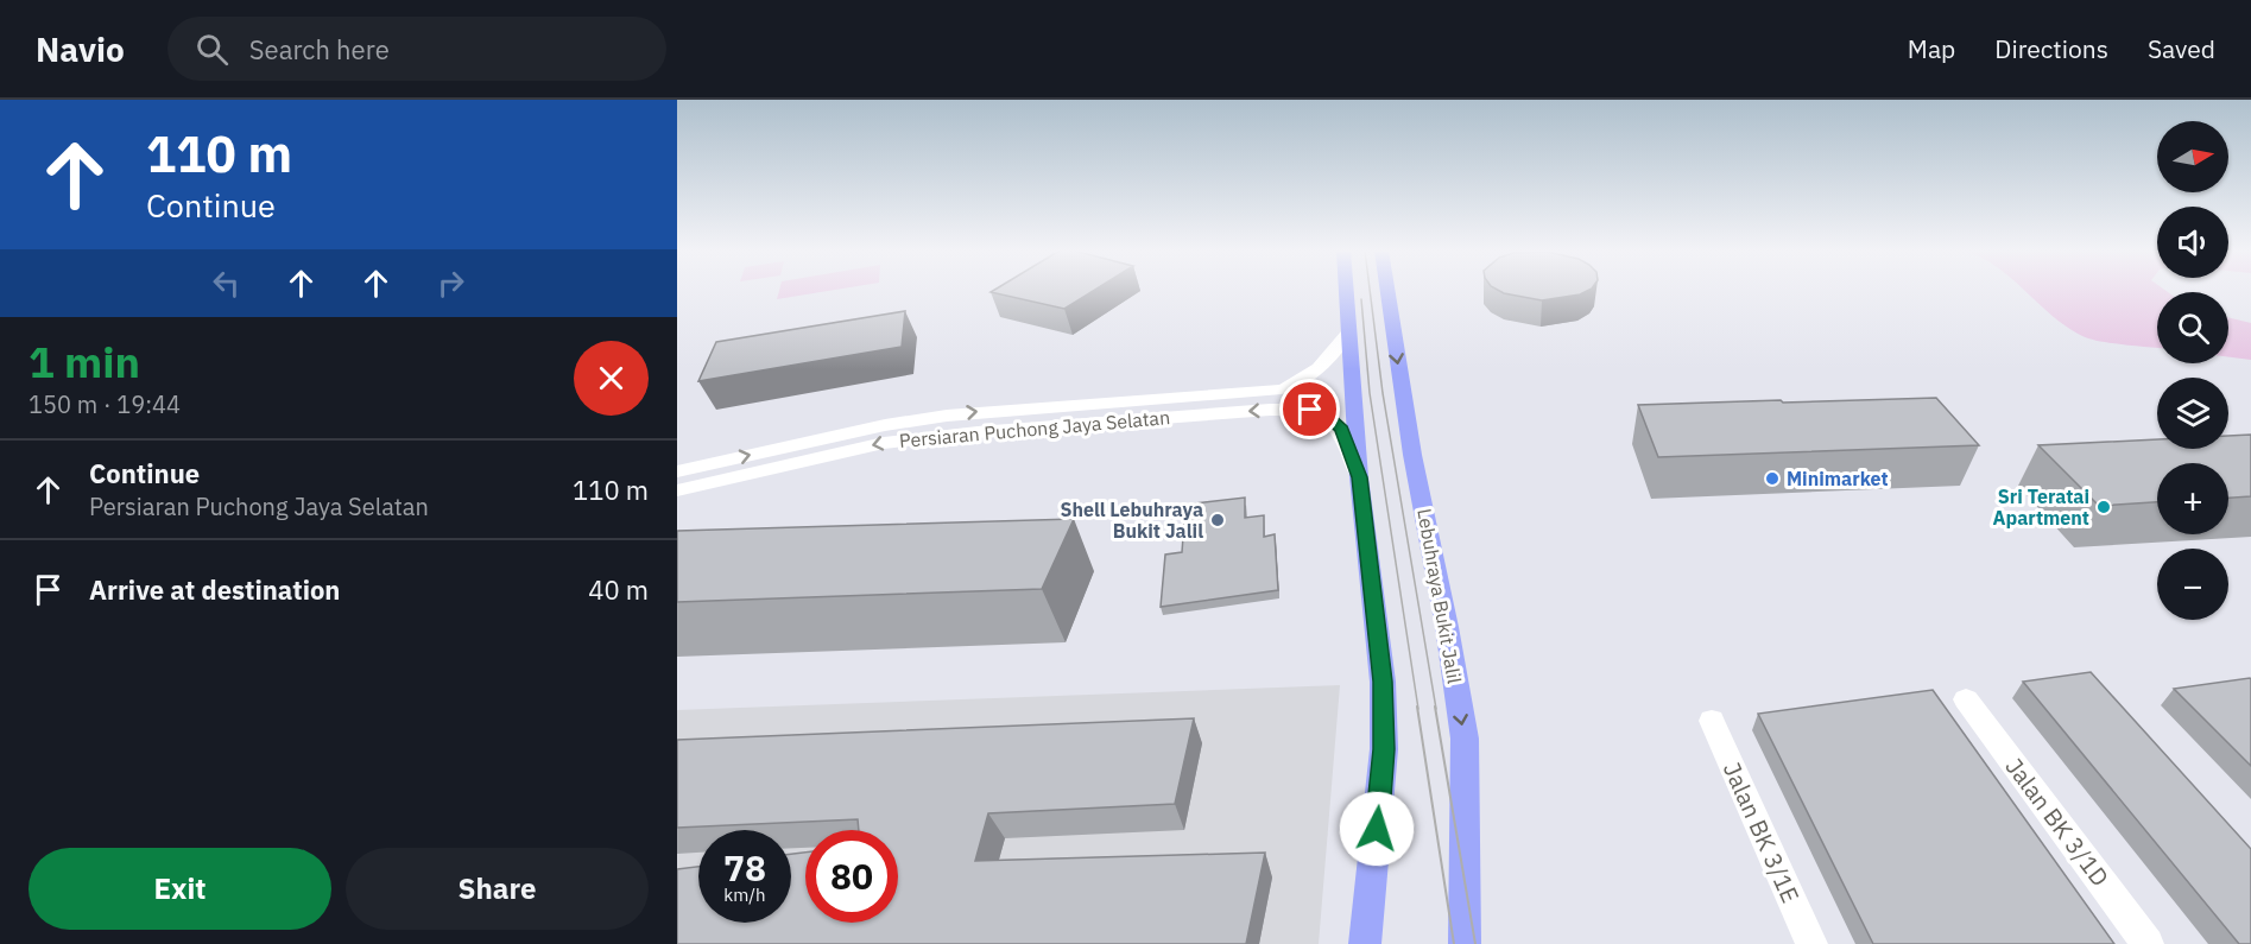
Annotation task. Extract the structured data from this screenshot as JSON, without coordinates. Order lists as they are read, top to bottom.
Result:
{
  "streets": {
    "highway": ["Lebuhraya Bukit Jalil"],
    "main road": ["Persiaran Puchong Jaya Selatan", "Jalan BK 3/1D", "Jalan BK 3/1E"]
  },
  "places": ["Minimarket", "Sri Teratai Apartment", "Shell Lebuhraya Bukit Jalil"],
  "north": "right",
  "page": {
    "header": "Navio",
    "search": "Search here",
    "nav": ["Map", "Directions", "Saved"],
    "turn": ["110 m", "Continue"],
    "map_buttons": ["+", "−"],
    "heading": ["1 min", "150 m · 19:44"],
    "list": [
      {
        "name": "Continue",
        "note": "Persiaran Puchong Jaya Selatan",
        "value": "110 m"
      },
      {
        "name": "Arrive at destination",
        "value": "40 m"
      }
    ],
    "speed": "78 km/h",
    "limit": "80",
    "buttons": ["Exit", "Share"]
  }
}
